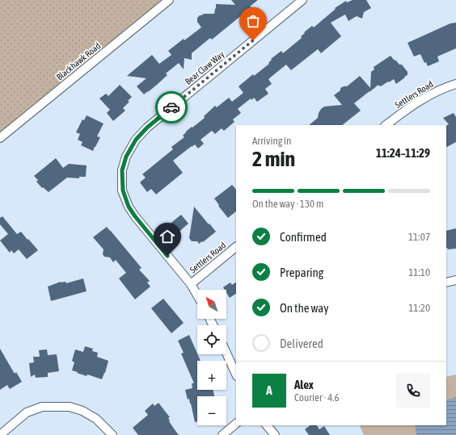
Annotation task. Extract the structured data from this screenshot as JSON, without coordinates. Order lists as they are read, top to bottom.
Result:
{
  "streets": {
    "street": ["Blackhawk Road", "Bear Claw Way", "Settlers Road"]
  },
  "crossings": [
    ["Bear Claw Way", "Settlers Road"]
  ],
  "north": "top left",
  "page": {
    "heading": ["2 min", "Arriving in", "11:24–11:29"],
    "panel": ["Alex", "Courier · 4.6"],
    "bar": "On the way · 130 m",
    "list": [
      ["Confirmed", "11:07"],
      ["Preparing", "11:10"],
      ["On the way", "11:20"],
      "Delivered"
    ],
    "map_buttons": ["+", "−"],
    "round": "A"
  }
}
